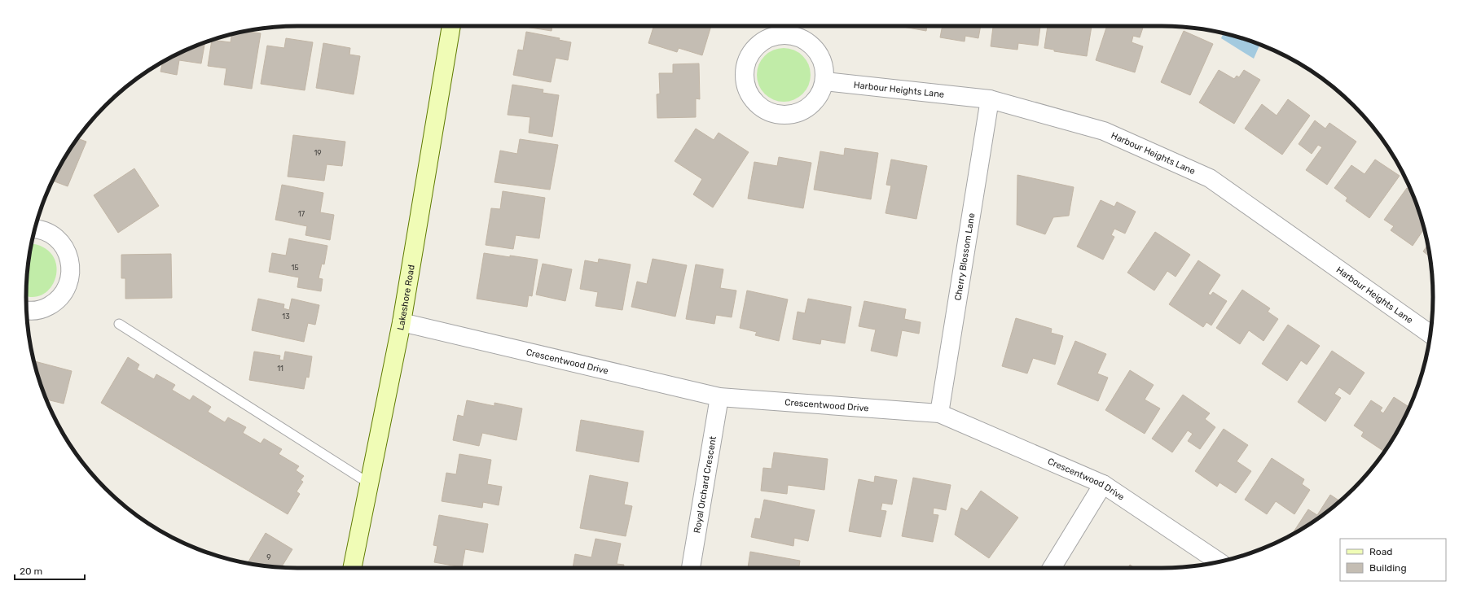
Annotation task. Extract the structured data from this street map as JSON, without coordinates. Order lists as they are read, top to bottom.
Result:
{
  "streets": {
    "main road": ["Lakeshore Road"],
    "street": [
      "Harbour Heights Lane",
      "Cherry Blossom Lane",
      "Crescentwood Drive",
      "Royal Orchard Crescent"
    ]
  },
  "crossings": [
    ["Harbour Heights Lane", "Cherry Blossom Lane"],
    ["Cherry Blossom Lane", "Crescentwood Drive"],
    ["Lakeshore Road", "Crescentwood Drive"],
    ["Crescentwood Drive", "Royal Orchard Crescent"]
  ],
  "house_numbers": [
    "19",
    "17",
    "15",
    "13",
    "11",
    "9"
  ],
  "legend": ["Road", "Building"],
  "scale_bar": "20 m"
}
